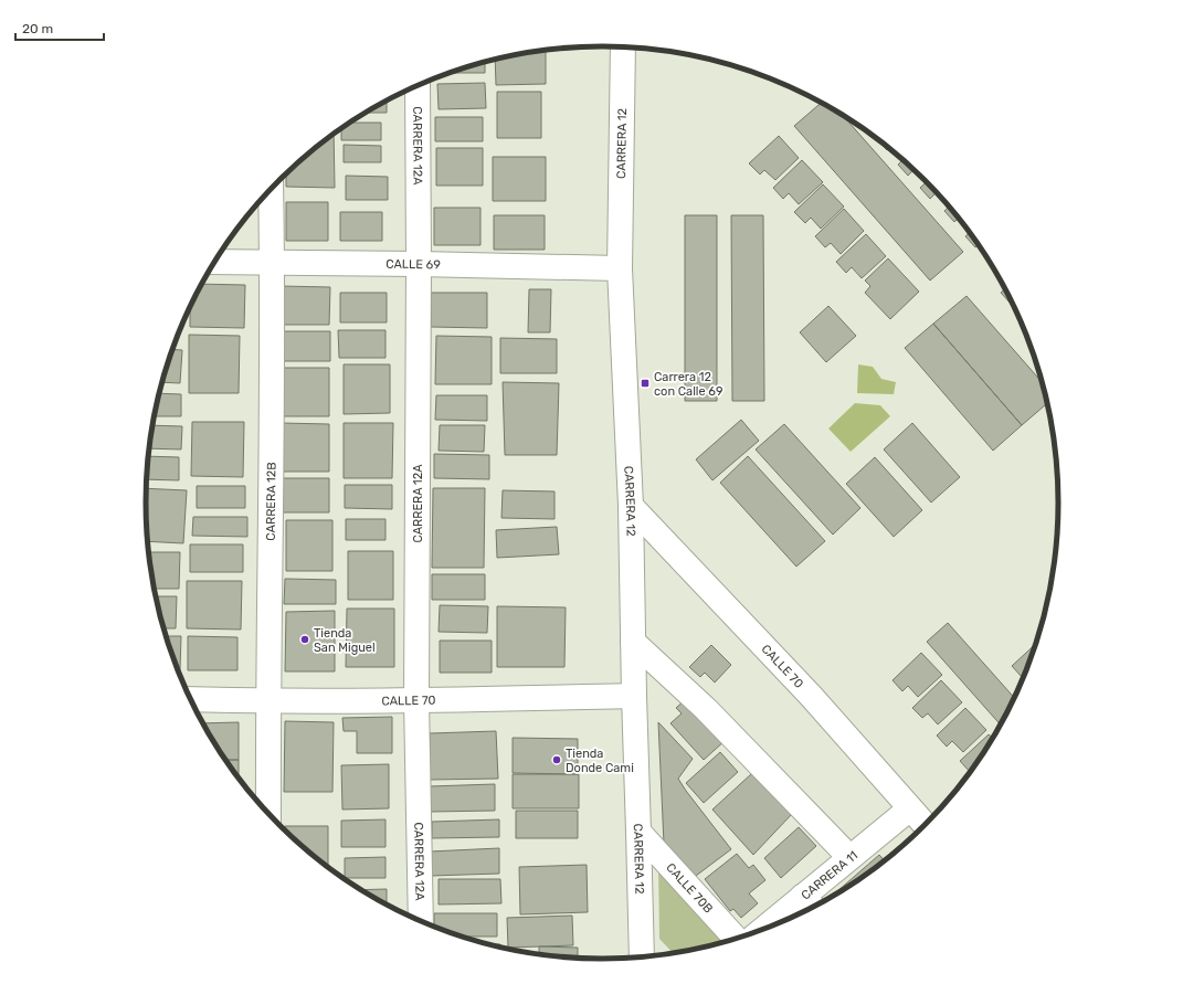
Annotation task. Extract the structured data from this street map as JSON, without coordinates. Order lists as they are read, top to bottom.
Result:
{
  "streets": {
    "street": [
      "CARRERA 12",
      "CARRERA 12A",
      "CALLE 69",
      "CARRERA 12B",
      "CALLE 70",
      "CARRERA 11",
      "CALLE 70B"
    ]
  },
  "crossings": [
    ["CARRERA 12", "CALLE 69"],
    ["CARRERA 12", "CALLE 70"],
    ["CARRERA 12", "CALLE 70B"],
    ["CARRERA 12A", "CALLE 69"],
    ["CARRERA 12A", "CALLE 70"],
    ["CALLE 69", "CARRERA 12B"],
    ["CARRERA 12B", "CALLE 70"],
    ["CALLE 70", "CARRERA 11"]
  ],
  "places": {
    "transit": ["Carrera 12 con Calle 69"],
    "other": ["Tienda San Miguel", "Tienda Donde Cami"]
  },
  "scale_bar": "20 m"
}
